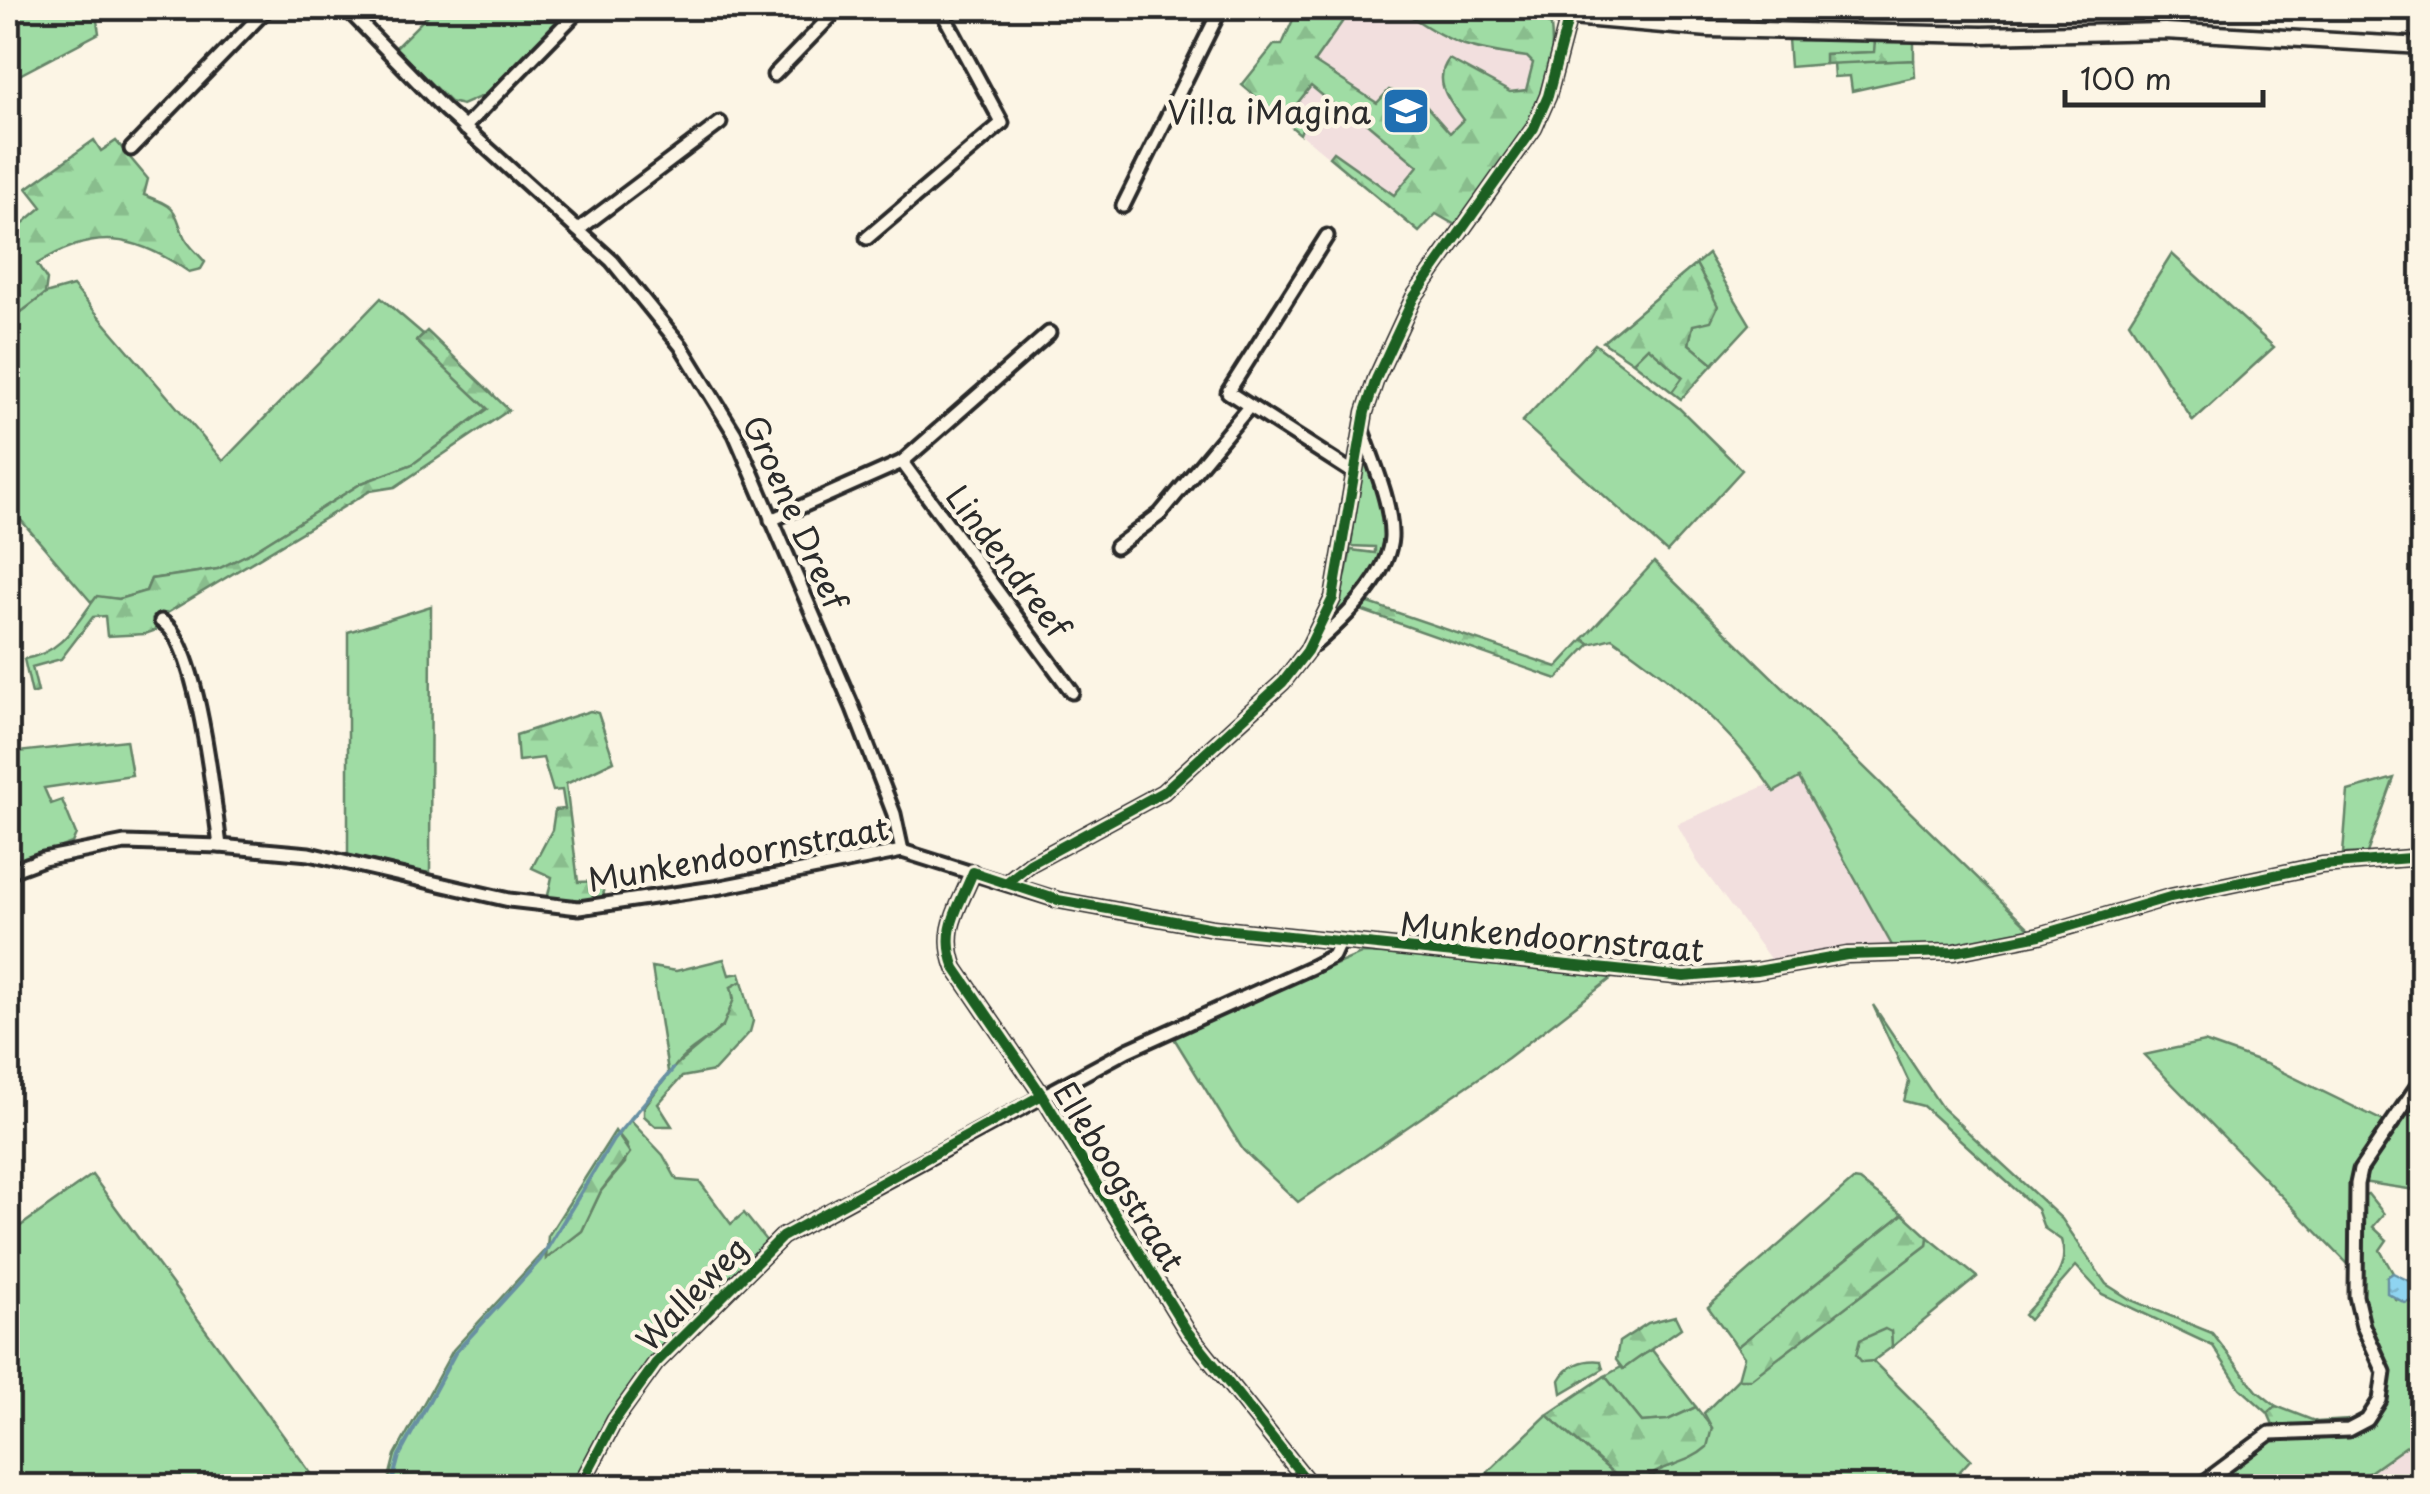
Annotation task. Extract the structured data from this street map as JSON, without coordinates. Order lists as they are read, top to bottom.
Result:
{
  "streets": {
    "street": [
      "Groene Dreef",
      "Lindendreef",
      "Munkendoornstraat",
      "Elleboogstraat",
      "Walleweg"
    ]
  },
  "crossings": [
    ["Groene Dreef", "Munkendoornstraat"],
    ["Munkendoornstraat", "Elleboogstraat"],
    ["Munkendoornstraat", "Walleweg"],
    ["Elleboogstraat", "Walleweg"]
  ],
  "places": {
    "school or university": ["Vil!a iMagina"]
  },
  "scale_bar": "100 m"
}
